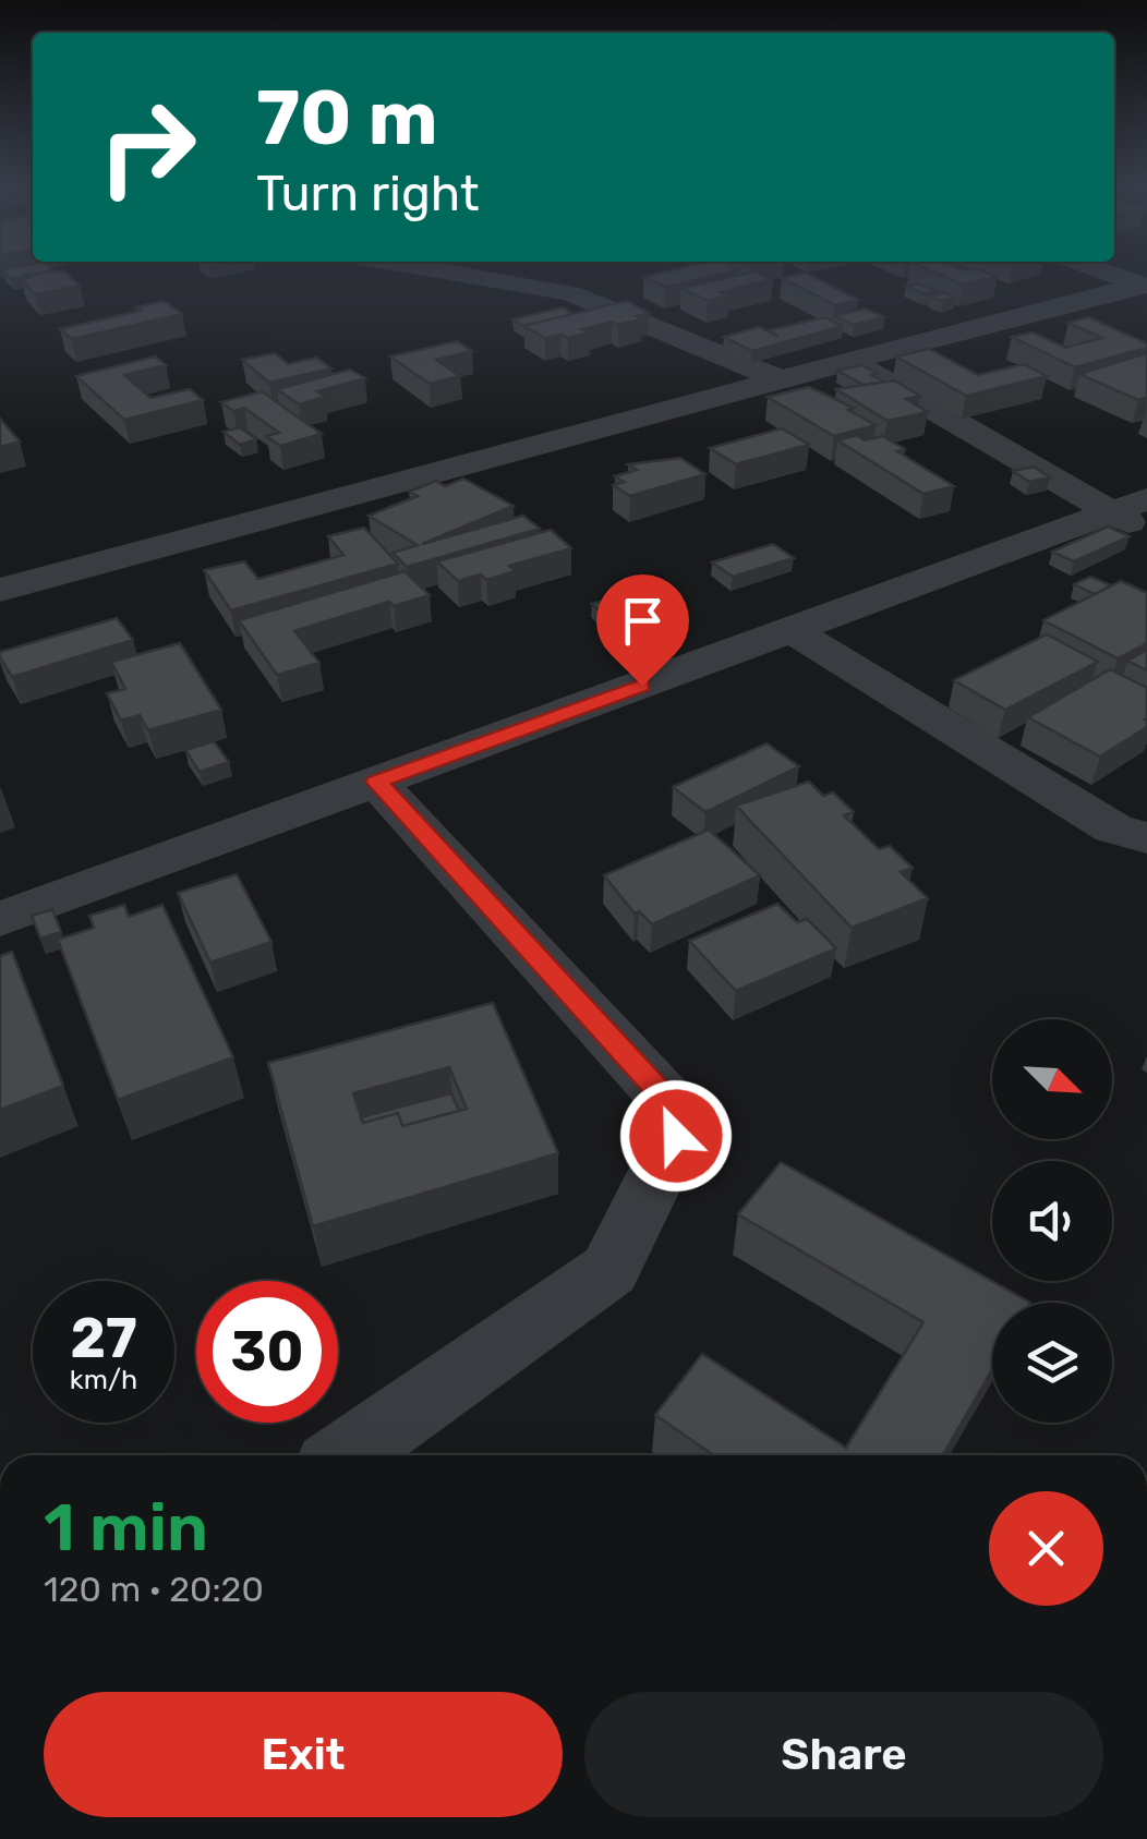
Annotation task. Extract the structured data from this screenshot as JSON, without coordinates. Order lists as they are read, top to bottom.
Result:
{
  "north": "bottom right",
  "page": {
    "turn": ["70 m", "Turn right"],
    "speed": "27 km/h",
    "limit": "30",
    "heading": ["1 min", "120 m · 20:20"],
    "buttons": ["Exit", "Share"]
  }
}
